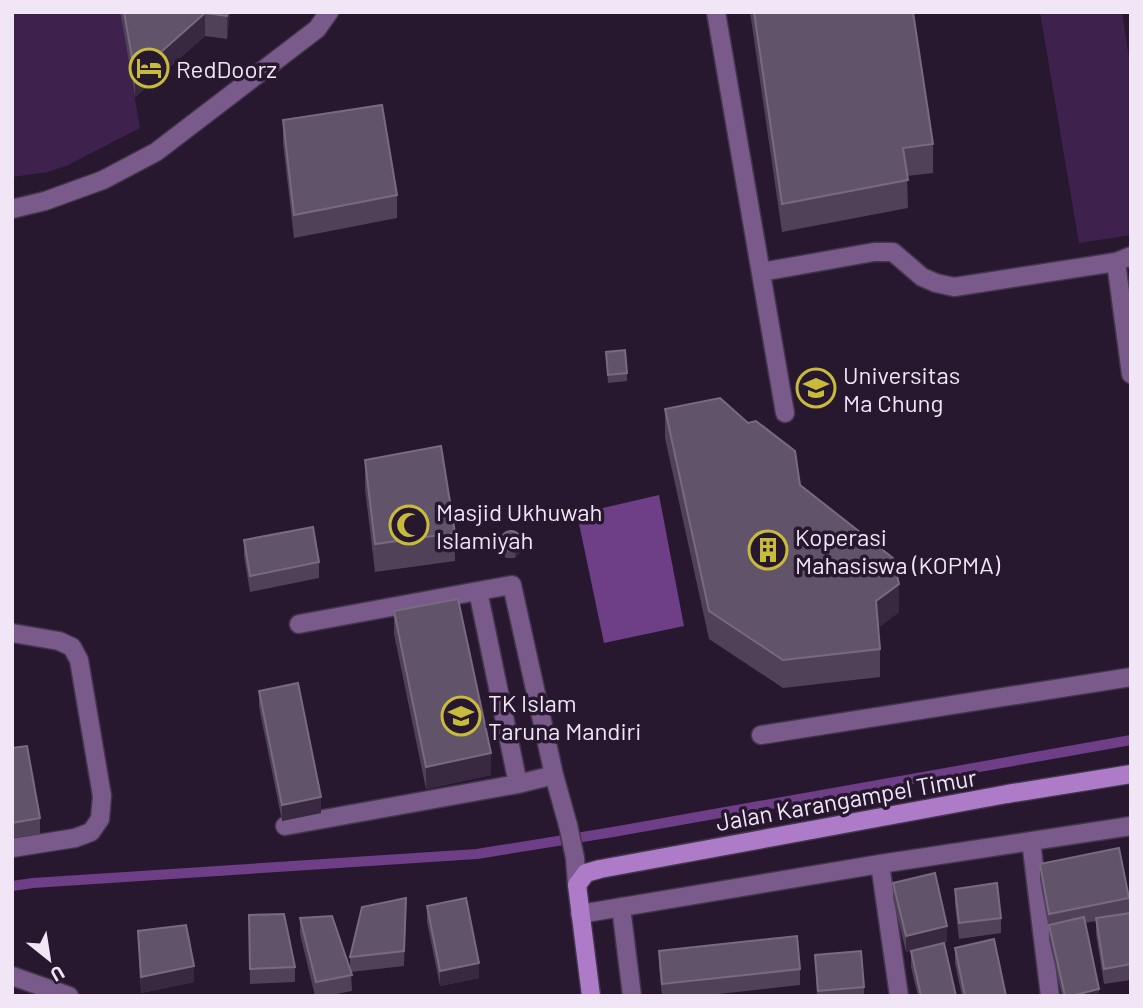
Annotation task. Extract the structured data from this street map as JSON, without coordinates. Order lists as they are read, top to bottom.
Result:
{
  "streets": {
    "street": ["Jalan Karangampel Timur"]
  },
  "places": {
    "hotel": ["RedDoorz"],
    "school or university": ["Universitas Ma Chung", "TK Islam Taruna Mandiri"],
    "mosque": ["Masjid Ukhuwah Islamiyah"],
    "building": ["Koperasi Mahasiswa (KOPMA)"]
  },
  "north": "bottom right"
}
